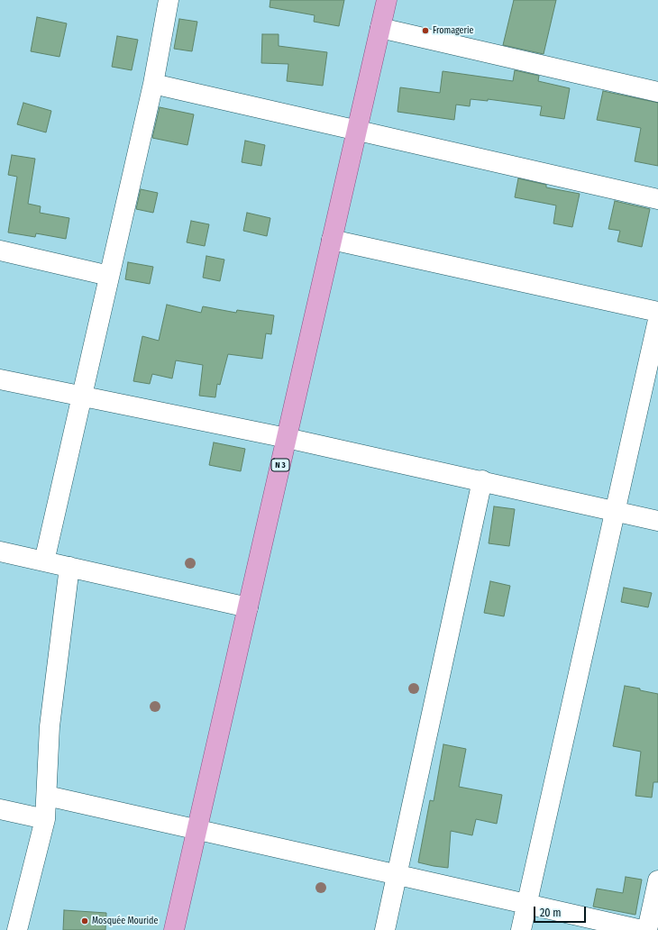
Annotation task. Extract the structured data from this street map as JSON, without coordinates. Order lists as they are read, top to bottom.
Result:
{
  "streets": {
    "main road": ["N 3"]
  },
  "places": ["Fromagerie", "Mosquée Mouride"],
  "scale_bar": "20 m"
}
